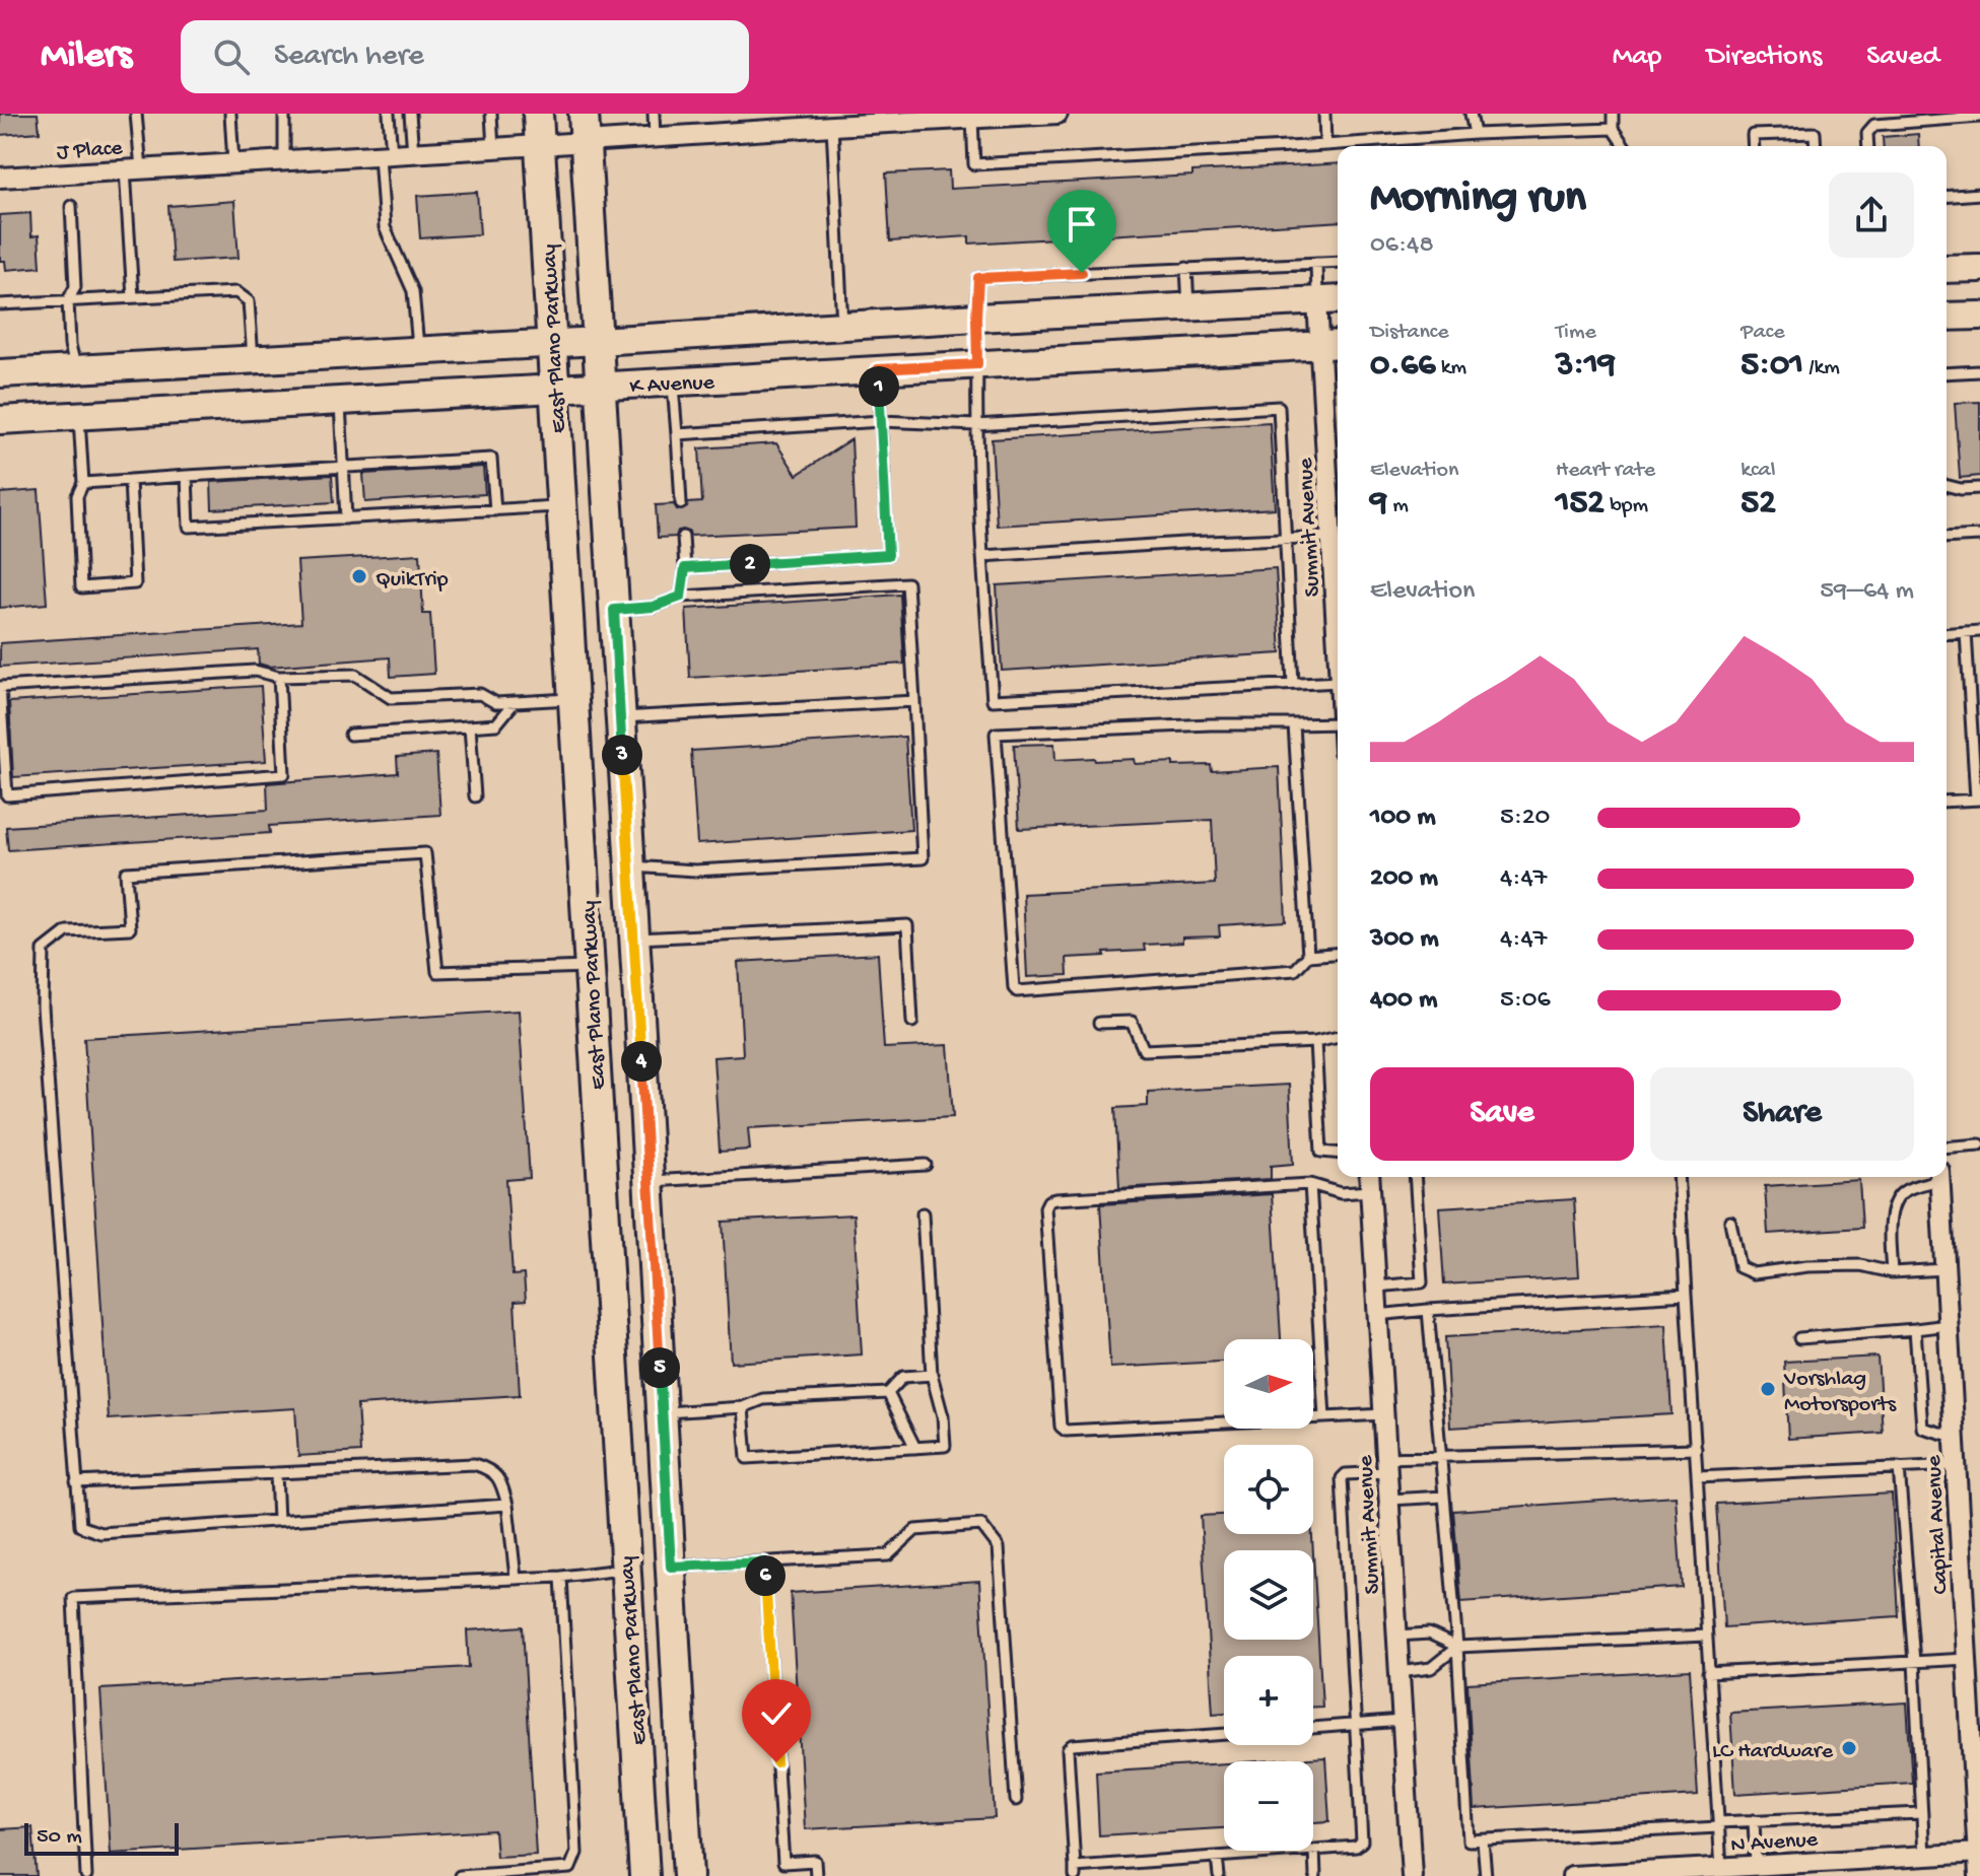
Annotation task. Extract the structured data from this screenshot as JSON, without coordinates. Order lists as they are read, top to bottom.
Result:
{
  "streets": {
    "main road": ["East Plano Parkway", "K Avenue"],
    "street": [
      "J Place",
      "Summit Avenue",
      "Capital Avenue",
      "N Avenue"
    ]
  },
  "crossings": [
    ["J Place", "East Plano Parkway"],
    ["East Plano Parkway", "K Avenue"],
    ["K Avenue", "Summit Avenue"],
    ["Capital Avenue", "N Avenue"]
  ],
  "places": ["QuikTrip", "Vorshlag Motorsports", "LC Hardware"],
  "scale_bar": "50 m",
  "north": "right",
  "page": {
    "header": "Milers",
    "search": "Search here",
    "nav": ["Map", "Directions", "Saved"],
    "heading": ["Morning run", "06:48"],
    "stats": [
      ["Distance", "0.66 km"],
      ["Time", "3:19"],
      ["Pace", "5:01 /km"],
      ["Elevation", "9 m"],
      ["Heart rate", "152 bpm"],
      ["kcal", "52"]
    ],
    "pins": [
      "1",
      "2",
      "3",
      "4",
      "5",
      "6"
    ],
    "chart": ["Elevation", "59–64 m"],
    "list": [
      {
        "name": "100 m",
        "note": "5:20"
      },
      {
        "name": "200 m",
        "note": "4:47"
      },
      {
        "name": "300 m",
        "note": "4:47"
      },
      {
        "name": "400 m",
        "note": "5:06"
      }
    ],
    "buttons": ["Save", "Share"],
    "map_buttons": ["+", "−"],
    "scale": "50 m"
  }
}
